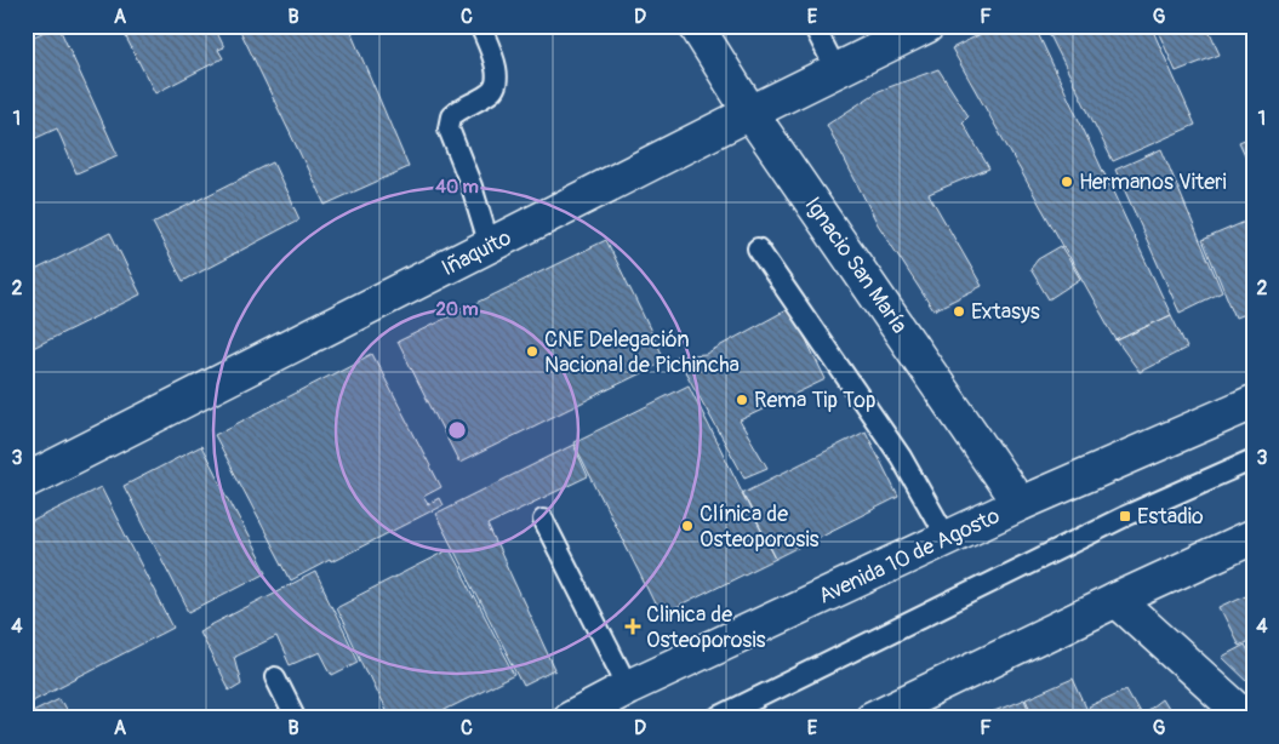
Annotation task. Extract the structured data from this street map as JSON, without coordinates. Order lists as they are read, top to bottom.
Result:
{
  "streets": {
    "street": ["Iñaquito", "Ignacio San María", "Avenida 10 de Agosto"]
  },
  "crossings": [
    ["Iñaquito", "Ignacio San María"],
    ["Ignacio San María", "Avenida 10 de Agosto"]
  ],
  "places": {
    "other": [
      "Hermanos Viteri",
      "Extasys",
      "CNE Delegación Nacional de Pichincha",
      "Rema Tip Top",
      "Clínica de Osteoporosis"
    ],
    "transit": ["Estadio"],
    "health": ["Clinica de Osteoporosis"]
  },
  "grid": {
    "columns": [
      "A",
      "B",
      "C",
      "D",
      "E",
      "F",
      "G"
    ],
    "rows": [
      "1",
      "2",
      "3",
      "4"
    ]
  },
  "rings": ["40 m", "20 m"]
}
